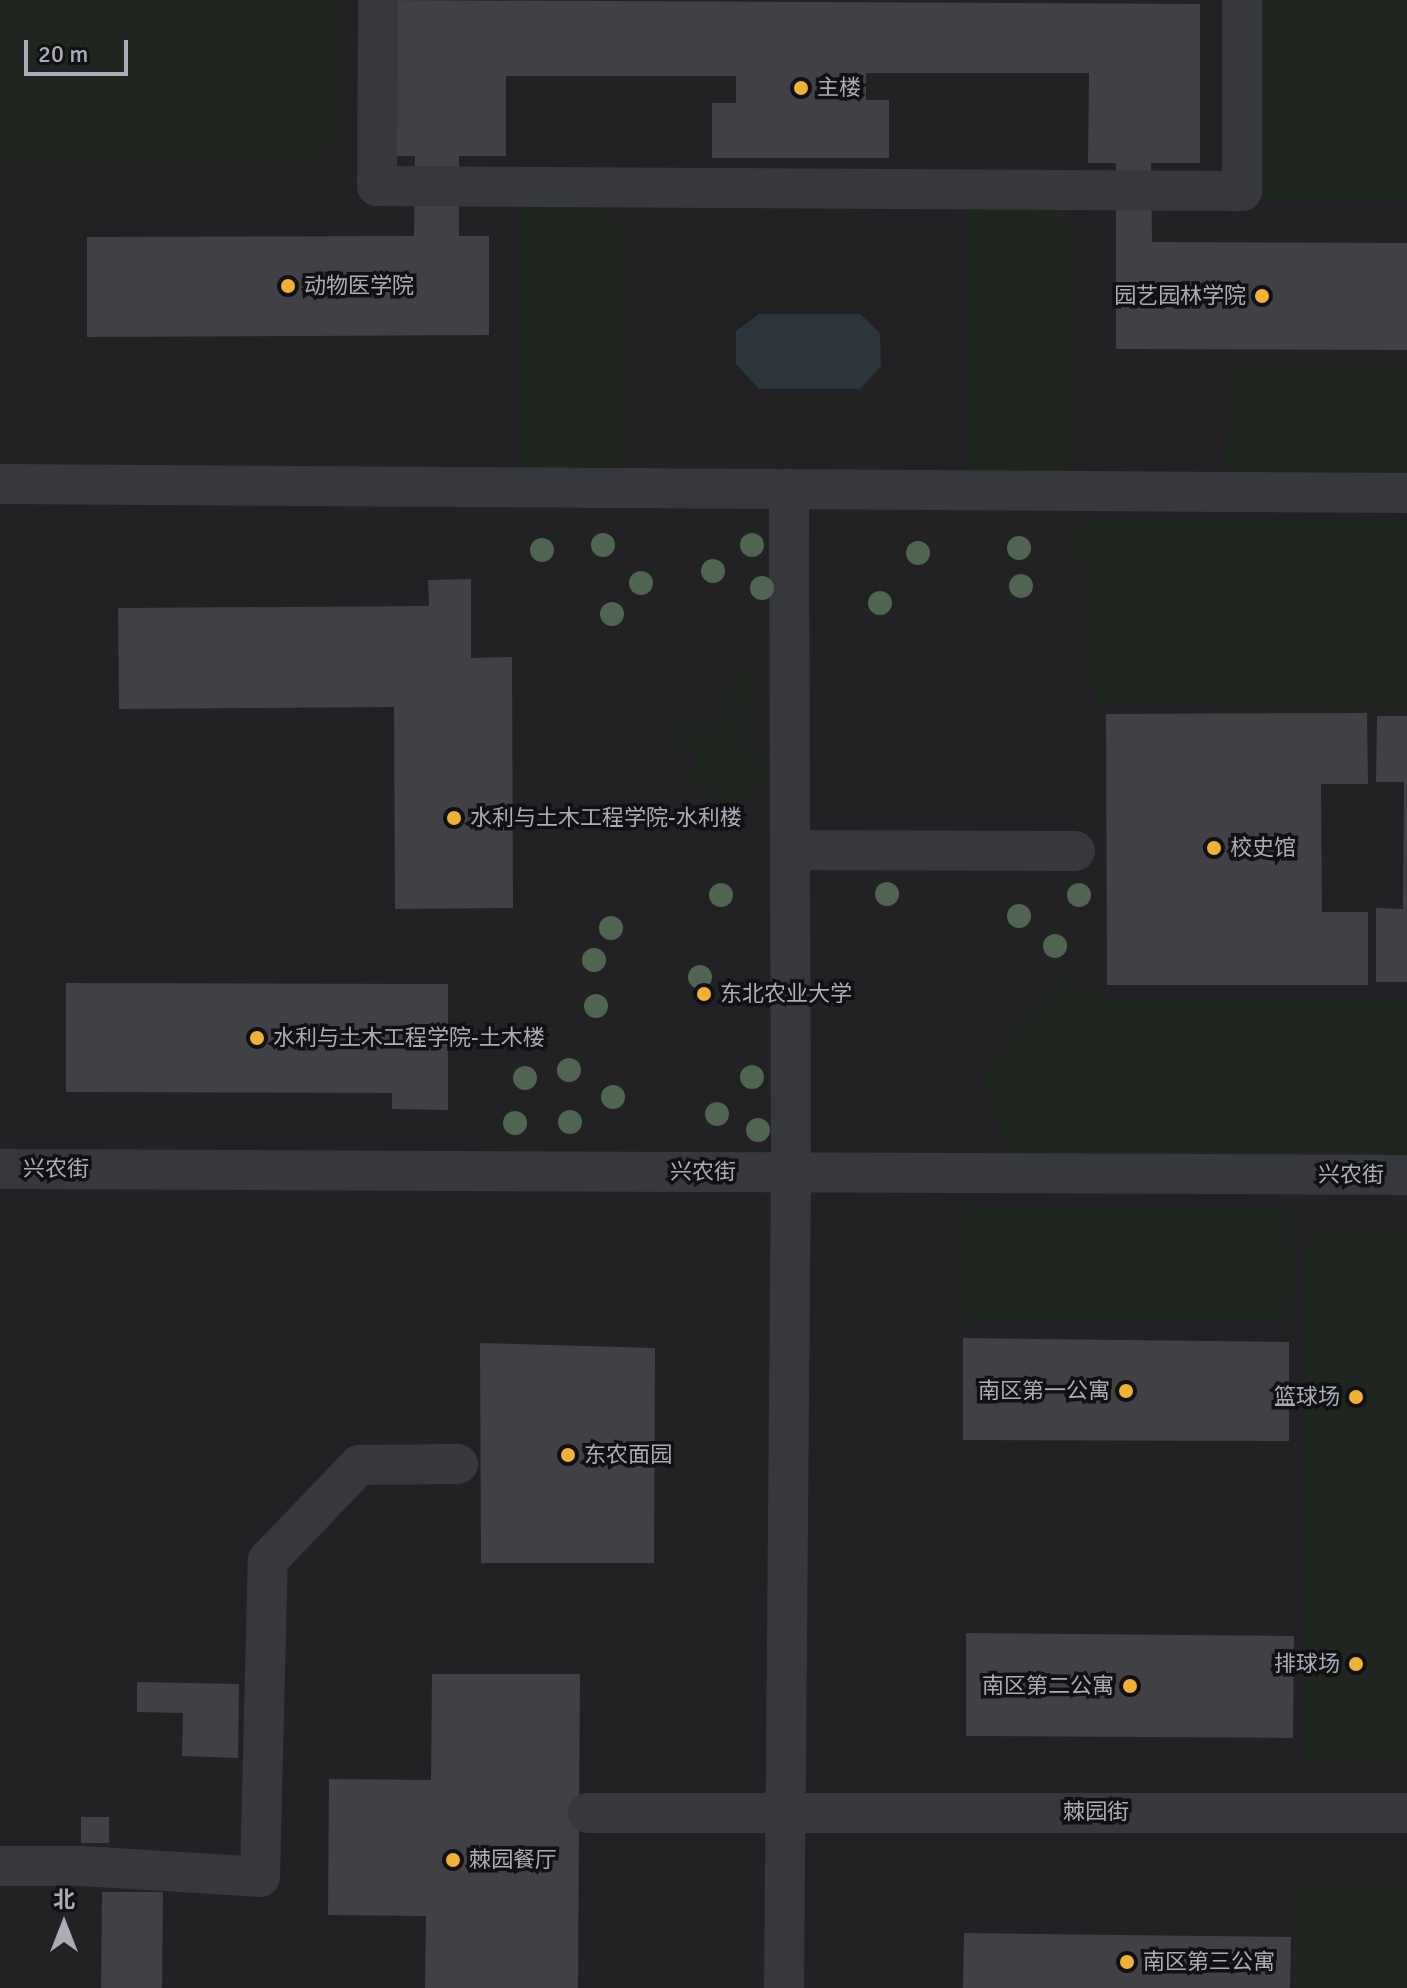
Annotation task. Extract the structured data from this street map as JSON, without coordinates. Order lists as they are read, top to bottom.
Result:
{
  "streets": {
    "street": ["兴农街", "棘园街"]
  },
  "places": [
    "主楼",
    "动物医学院",
    "园艺园林学院",
    "水利与土木工程学院-水利楼",
    "校史馆",
    "东北农业大学",
    "水利与土木工程学院-土木楼",
    "南区第一公寓",
    "篮球场",
    "东农面园",
    "排球场",
    "南区第二公寓",
    "棘园餐厅",
    "南区第三公寓"
  ],
  "scale_bar": "20 m",
  "north": "top"
}
